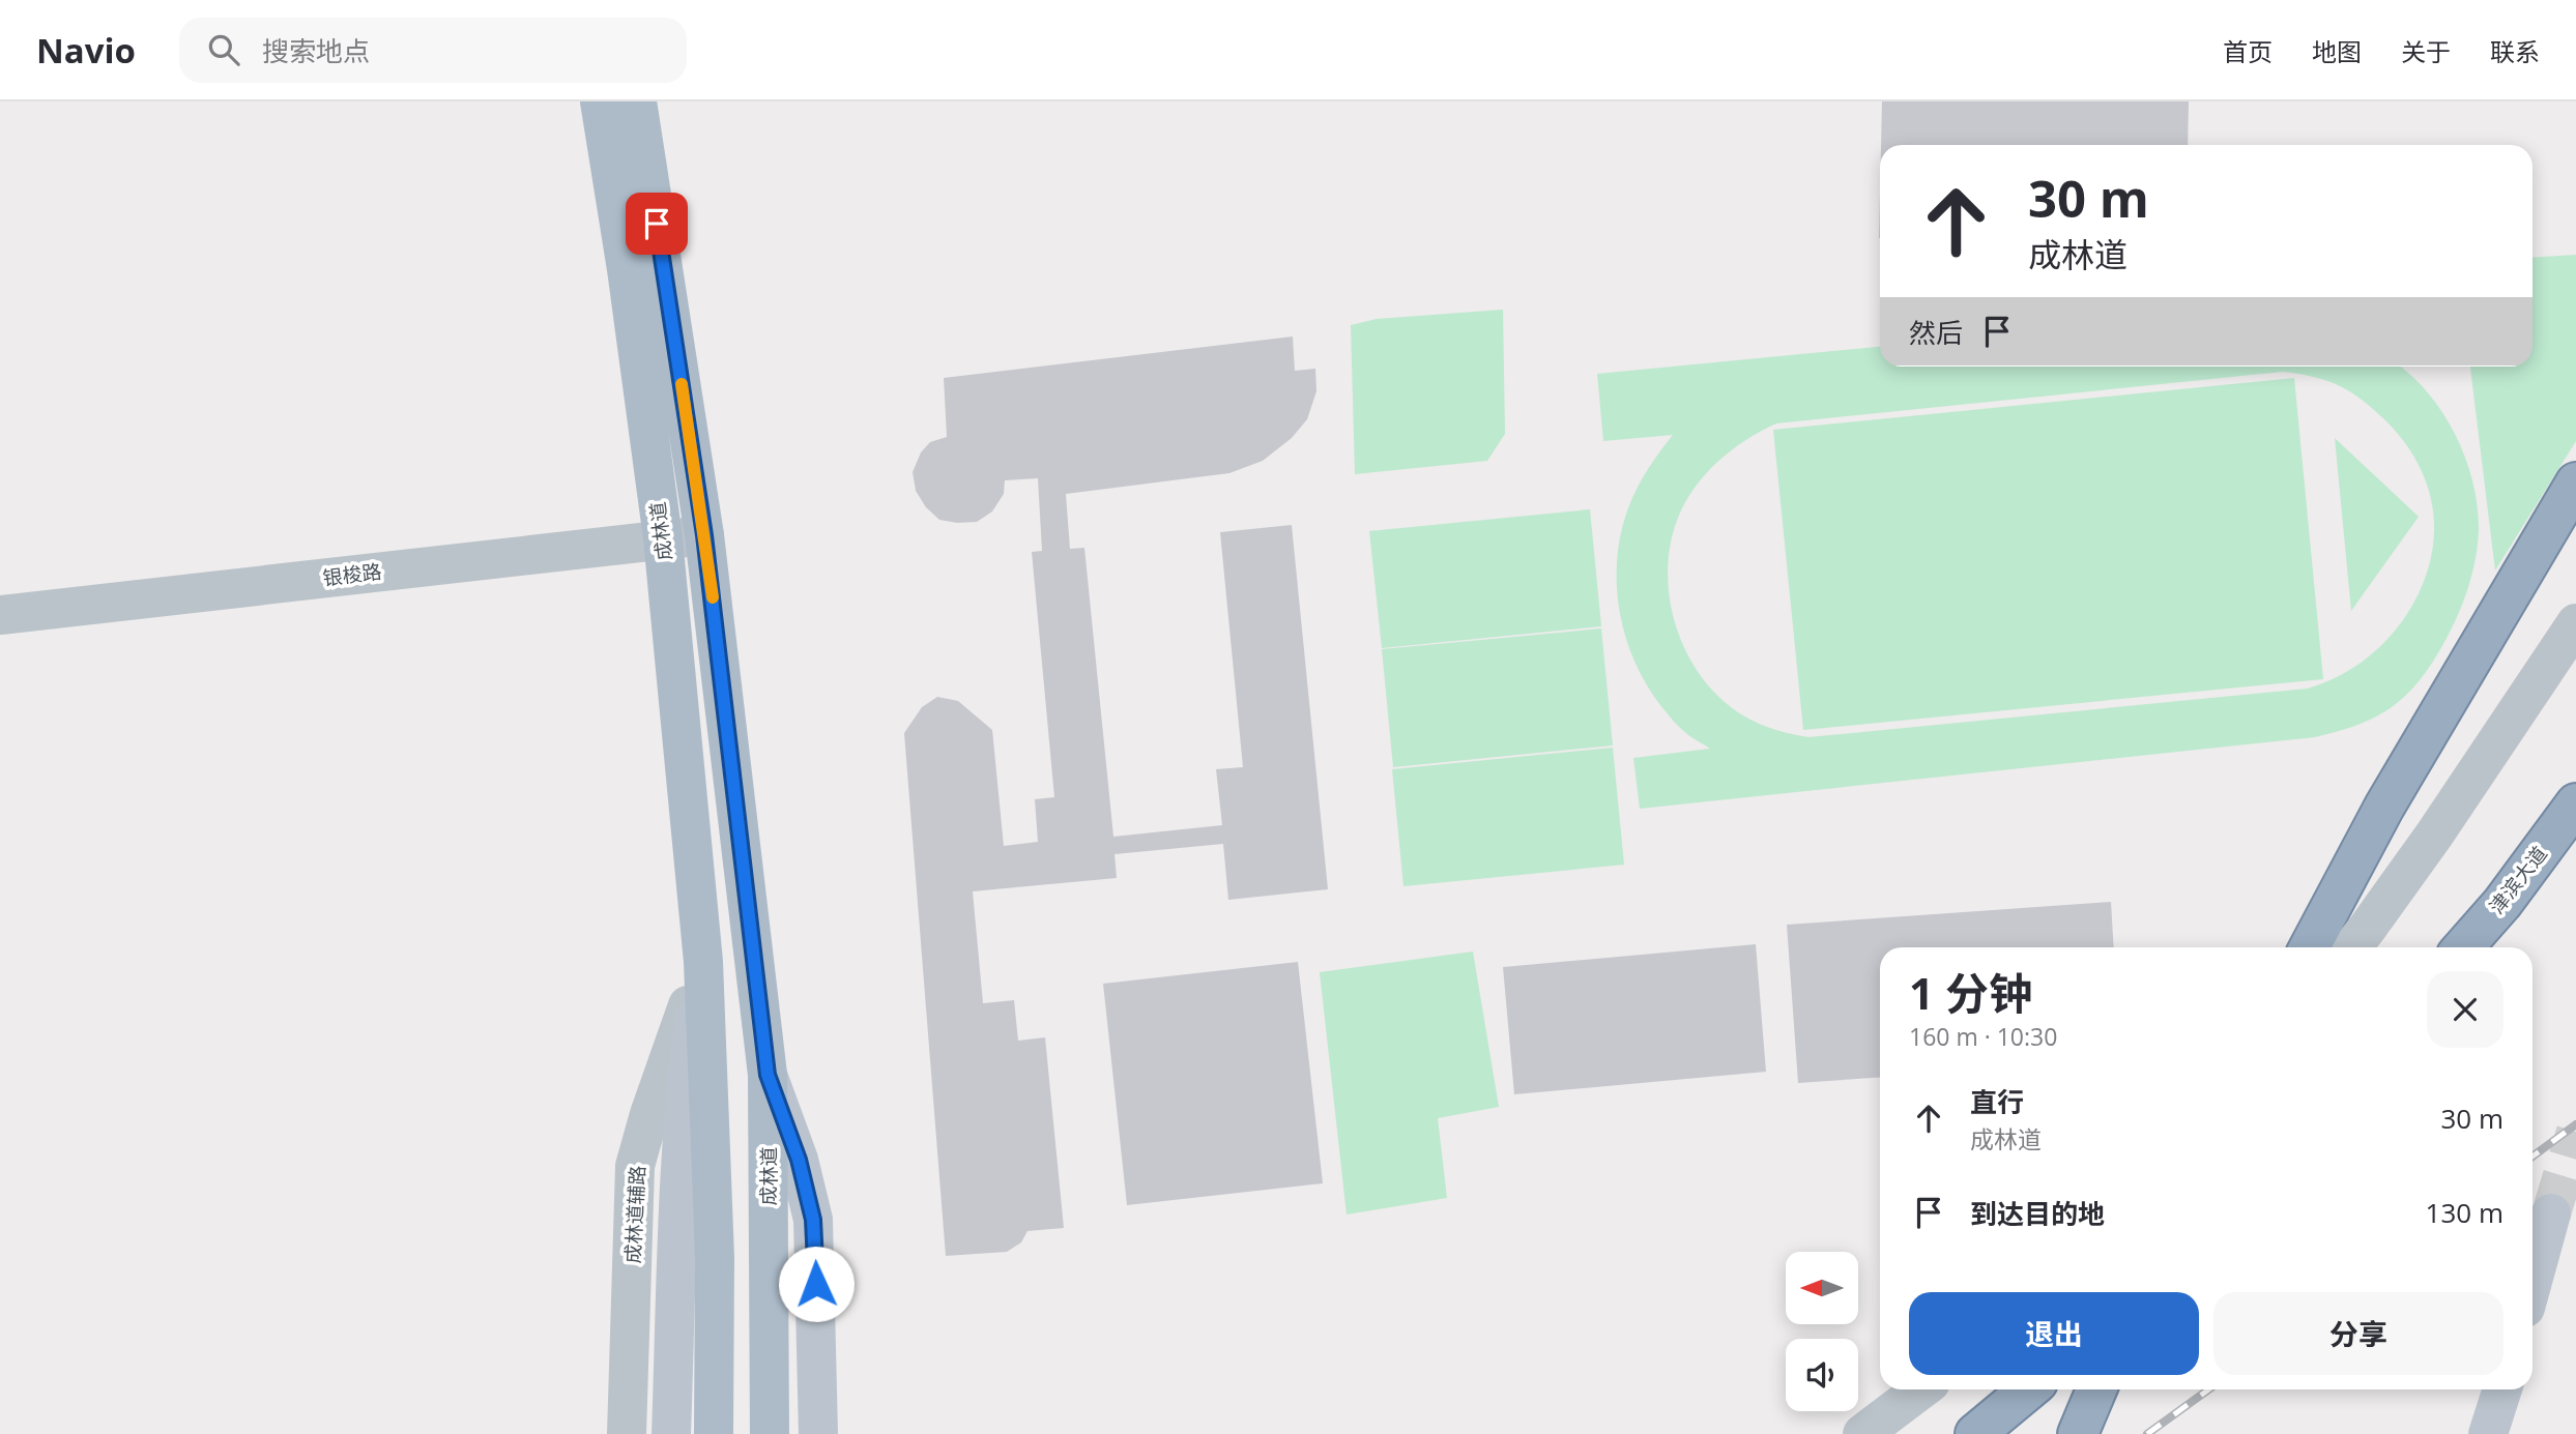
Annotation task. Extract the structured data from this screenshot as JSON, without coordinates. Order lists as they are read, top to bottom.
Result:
{
  "streets": {
    "highway": ["津滨大道"],
    "main road": ["成林道"],
    "street": ["银梭路", "成林道辅路"]
  },
  "crossings": [
    ["成林道", "银梭路"],
    ["成林道", "成林道辅路"]
  ],
  "north": "left",
  "page": {
    "header": "Navio",
    "search": "搜索地点",
    "nav": [
      "首页",
      "地图",
      "关于",
      "联系"
    ],
    "turn": ["30 m", "成林道"],
    "then": "然后",
    "heading": ["1 分钟", "160 m · 10:30"],
    "list": [
      {
        "name": "直行",
        "note": "成林道",
        "value": "30 m"
      },
      {
        "name": "到达目的地",
        "value": "130 m"
      }
    ],
    "buttons": ["退出", "分享"]
  }
}
